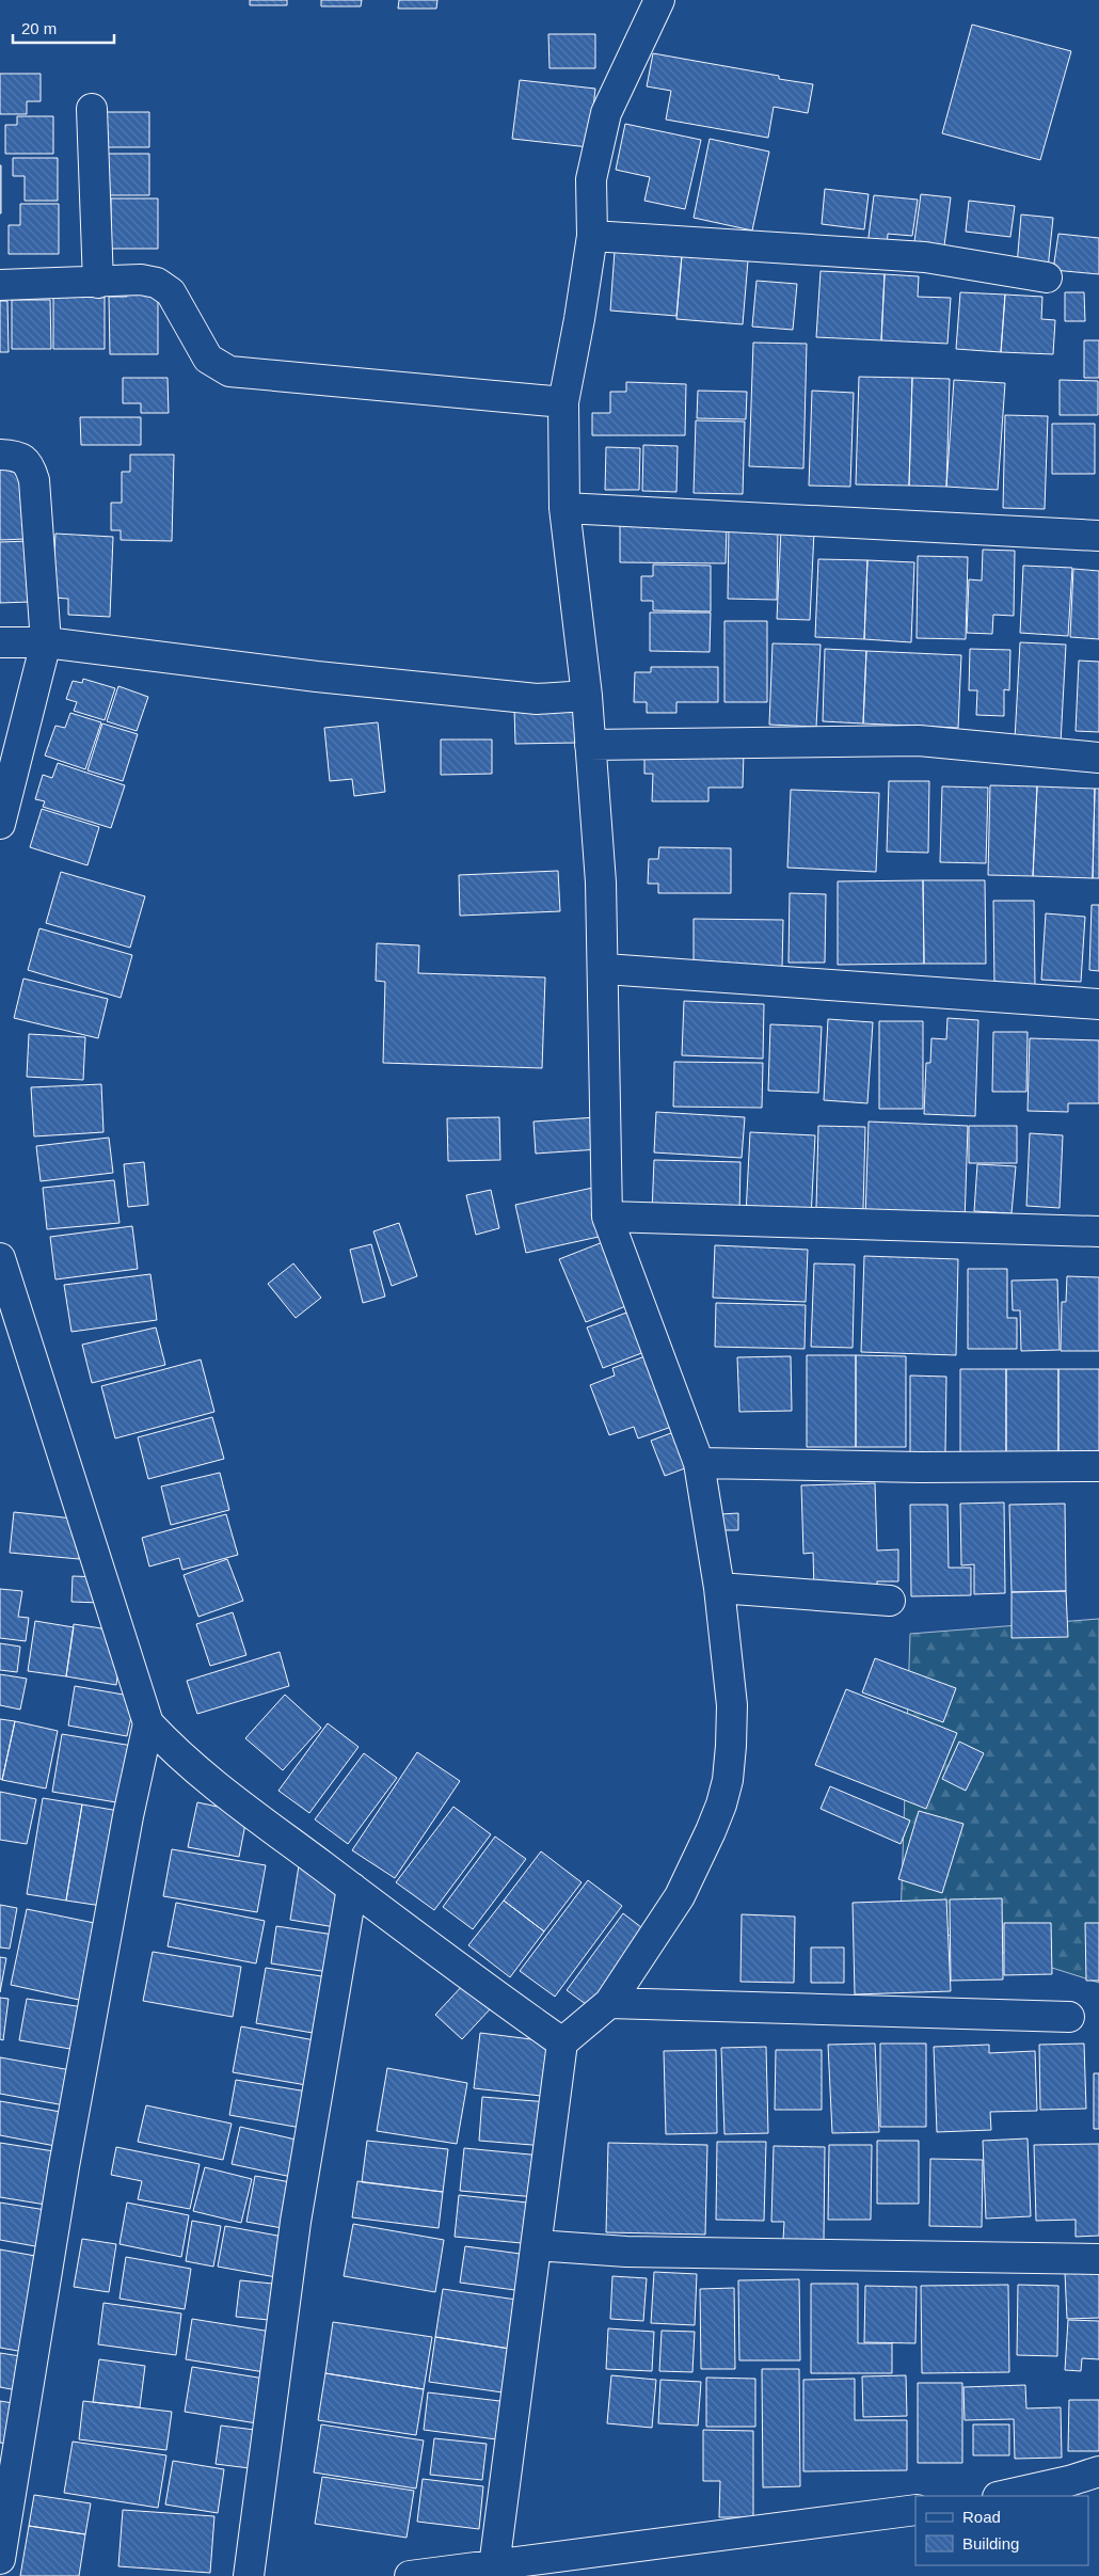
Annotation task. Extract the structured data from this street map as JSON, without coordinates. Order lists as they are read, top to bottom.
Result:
{
  "legend": ["Road", "Building"],
  "scale_bar": "20 m"
}
